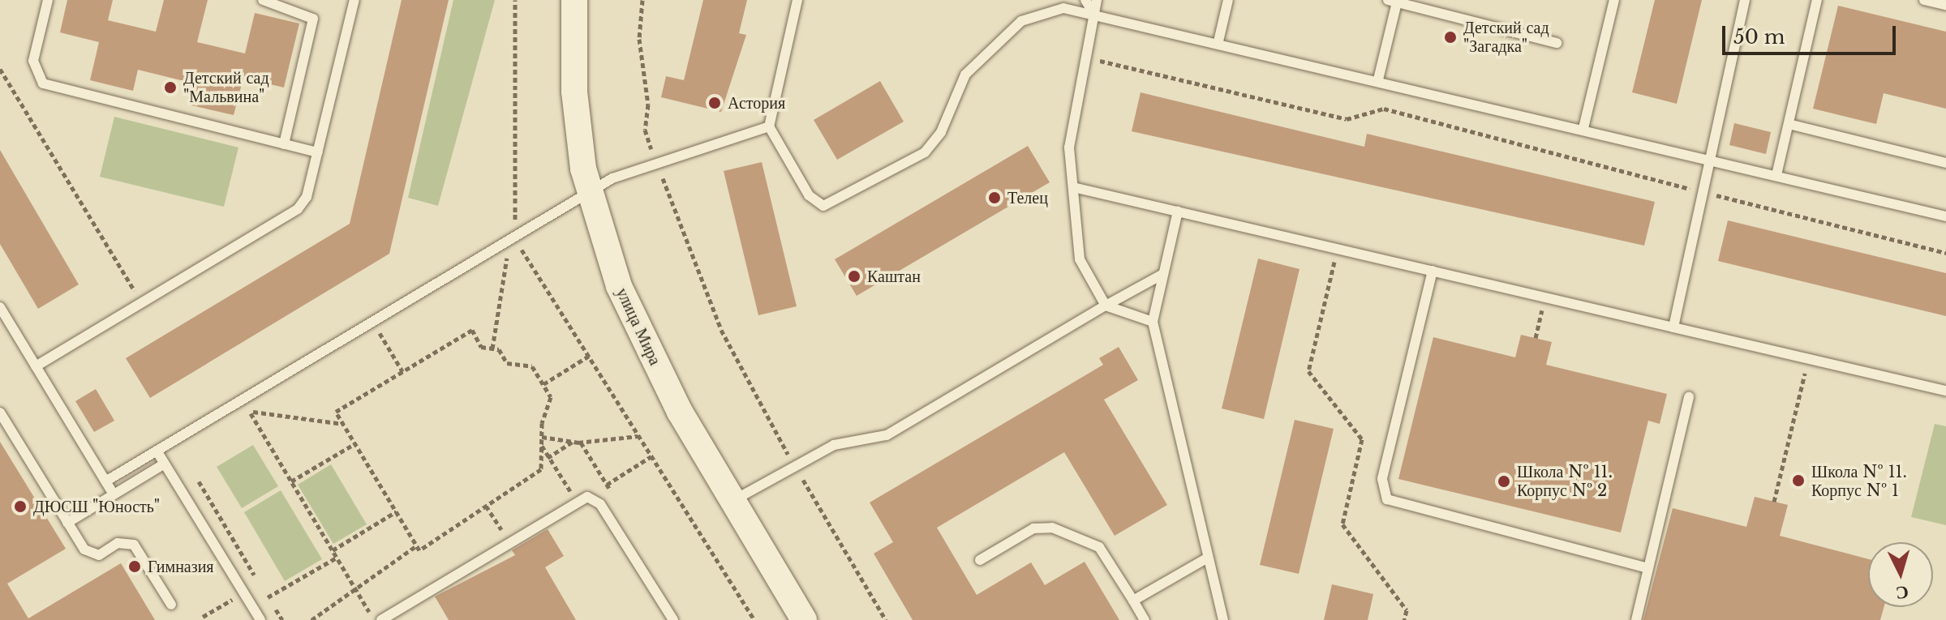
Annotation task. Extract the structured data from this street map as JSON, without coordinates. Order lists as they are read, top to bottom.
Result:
{
  "streets": {
    "street": ["улица Мира"]
  },
  "places": [
    "Детский сад \"Загадка\"",
    "Детский сад \"Мальвина\"",
    "Астория",
    "Телец",
    "Каштан",
    "Школа № 11. Корпус № 1",
    "Школа № 11. Корпус № 2",
    "ДЮСШ \"Юность\"",
    "Гимназия"
  ],
  "scale_bar": "50 m",
  "north": "bottom"
}
